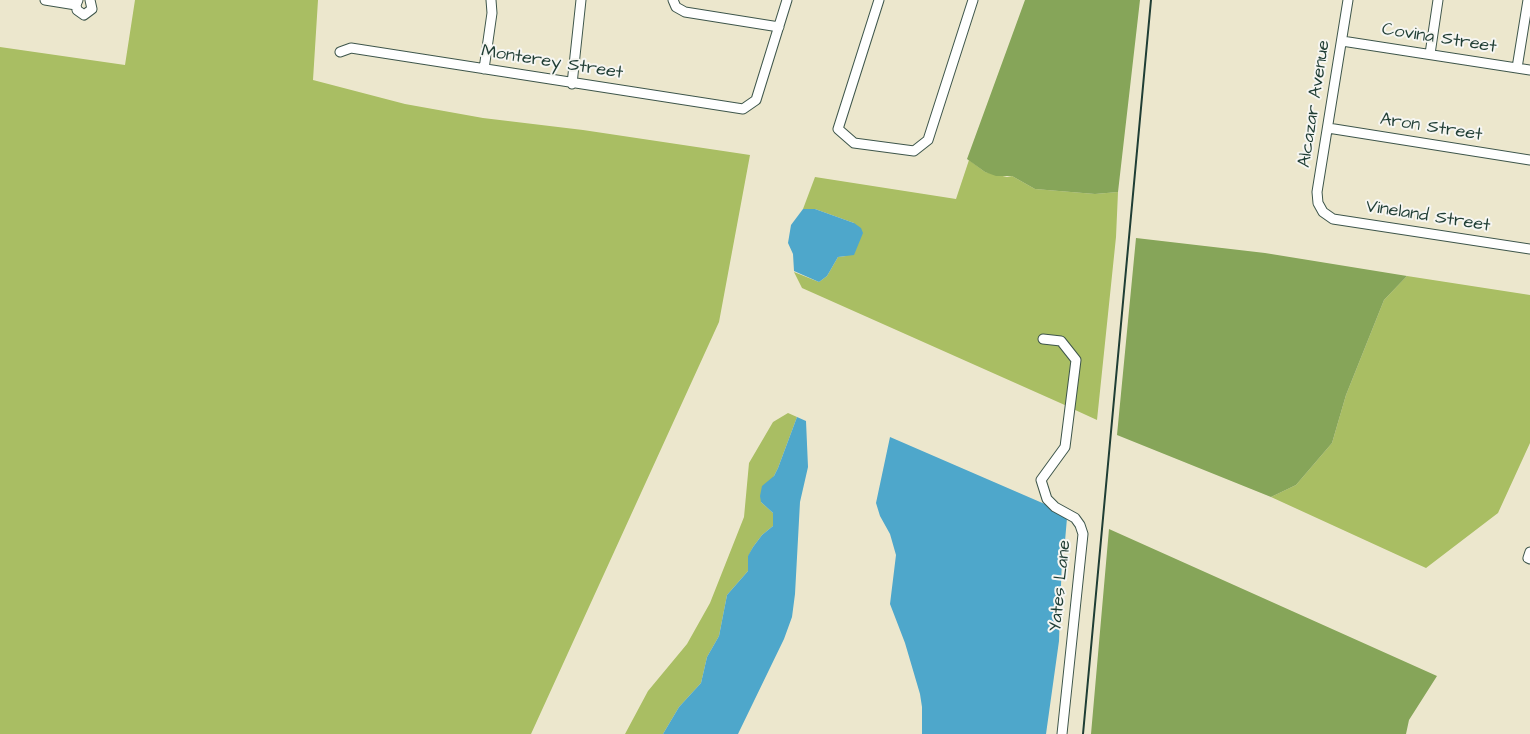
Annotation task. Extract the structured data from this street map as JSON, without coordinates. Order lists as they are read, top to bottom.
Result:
{
  "streets": {
    "street": [
      "Covina Street",
      "Monterey Street",
      "Alcazar Avenue",
      "Aron Street",
      "Vineland Street",
      "Yates Lane"
    ]
  },
  "crossings": [
    ["Covina Street", "Alcazar Avenue"],
    ["Alcazar Avenue", "Aron Street"],
    ["Alcazar Avenue", "Vineland Street"]
  ]
}
